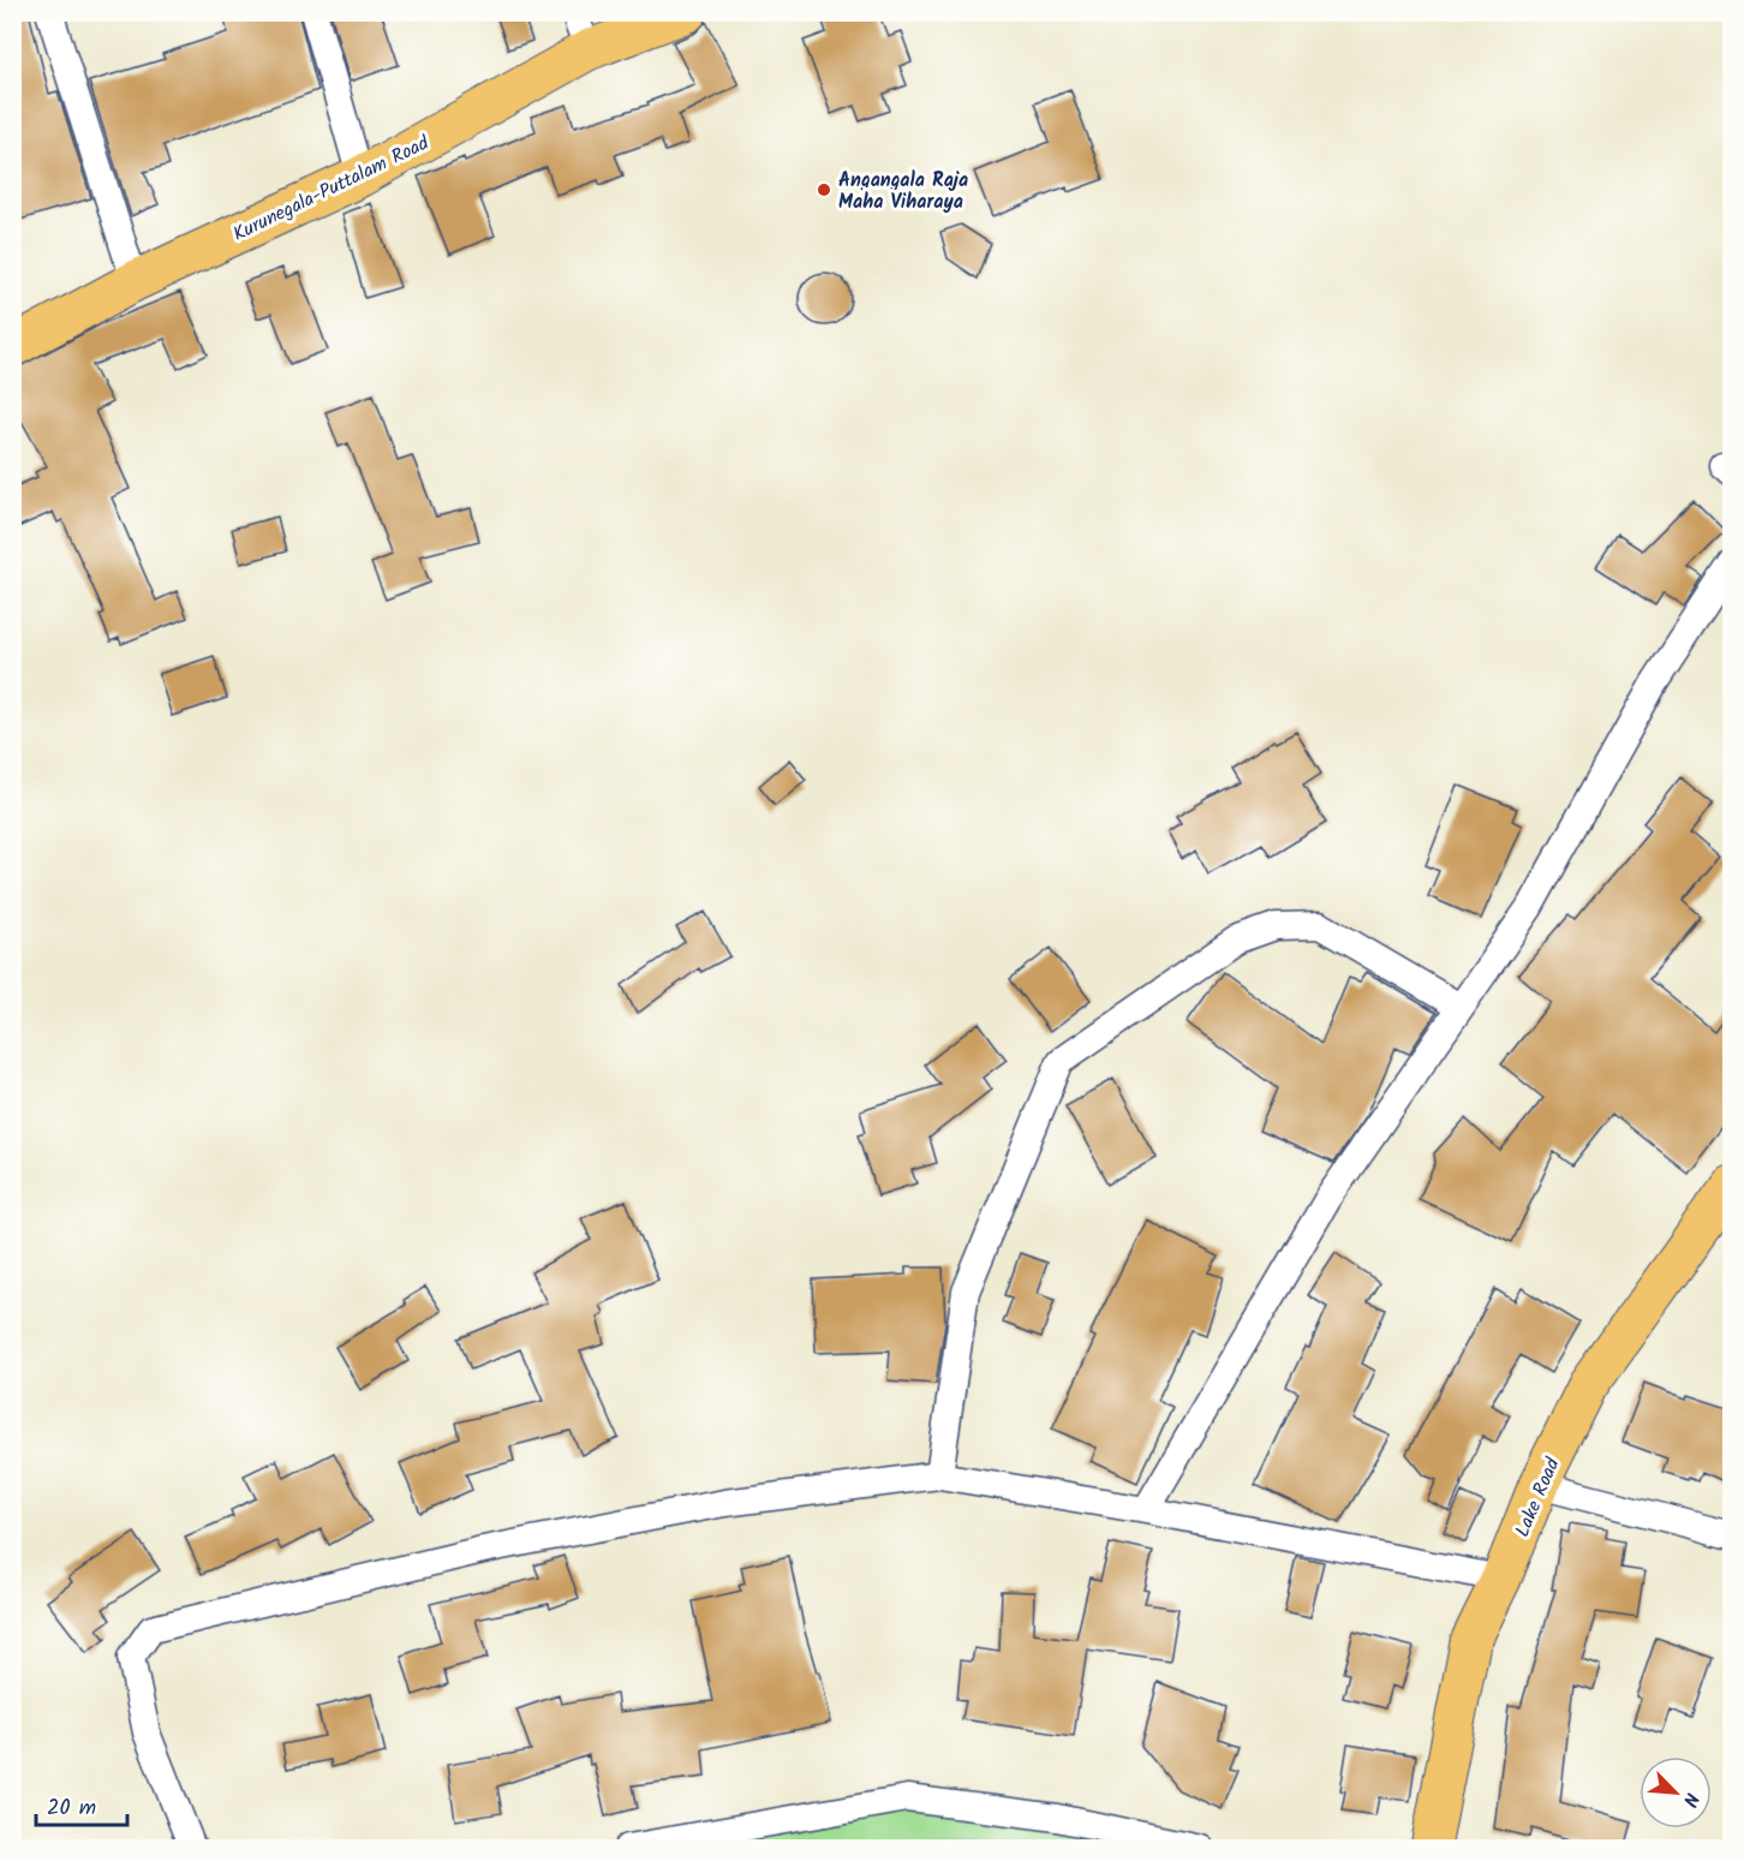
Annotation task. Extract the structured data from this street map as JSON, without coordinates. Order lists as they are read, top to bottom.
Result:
{
  "streets": {
    "main road": ["Kurunegala-Puttalam Road", "Lake Road"]
  },
  "places": ["Angangala Raja Maha Viharaya"],
  "scale_bar": "20 m",
  "north": "bottom right"
}
